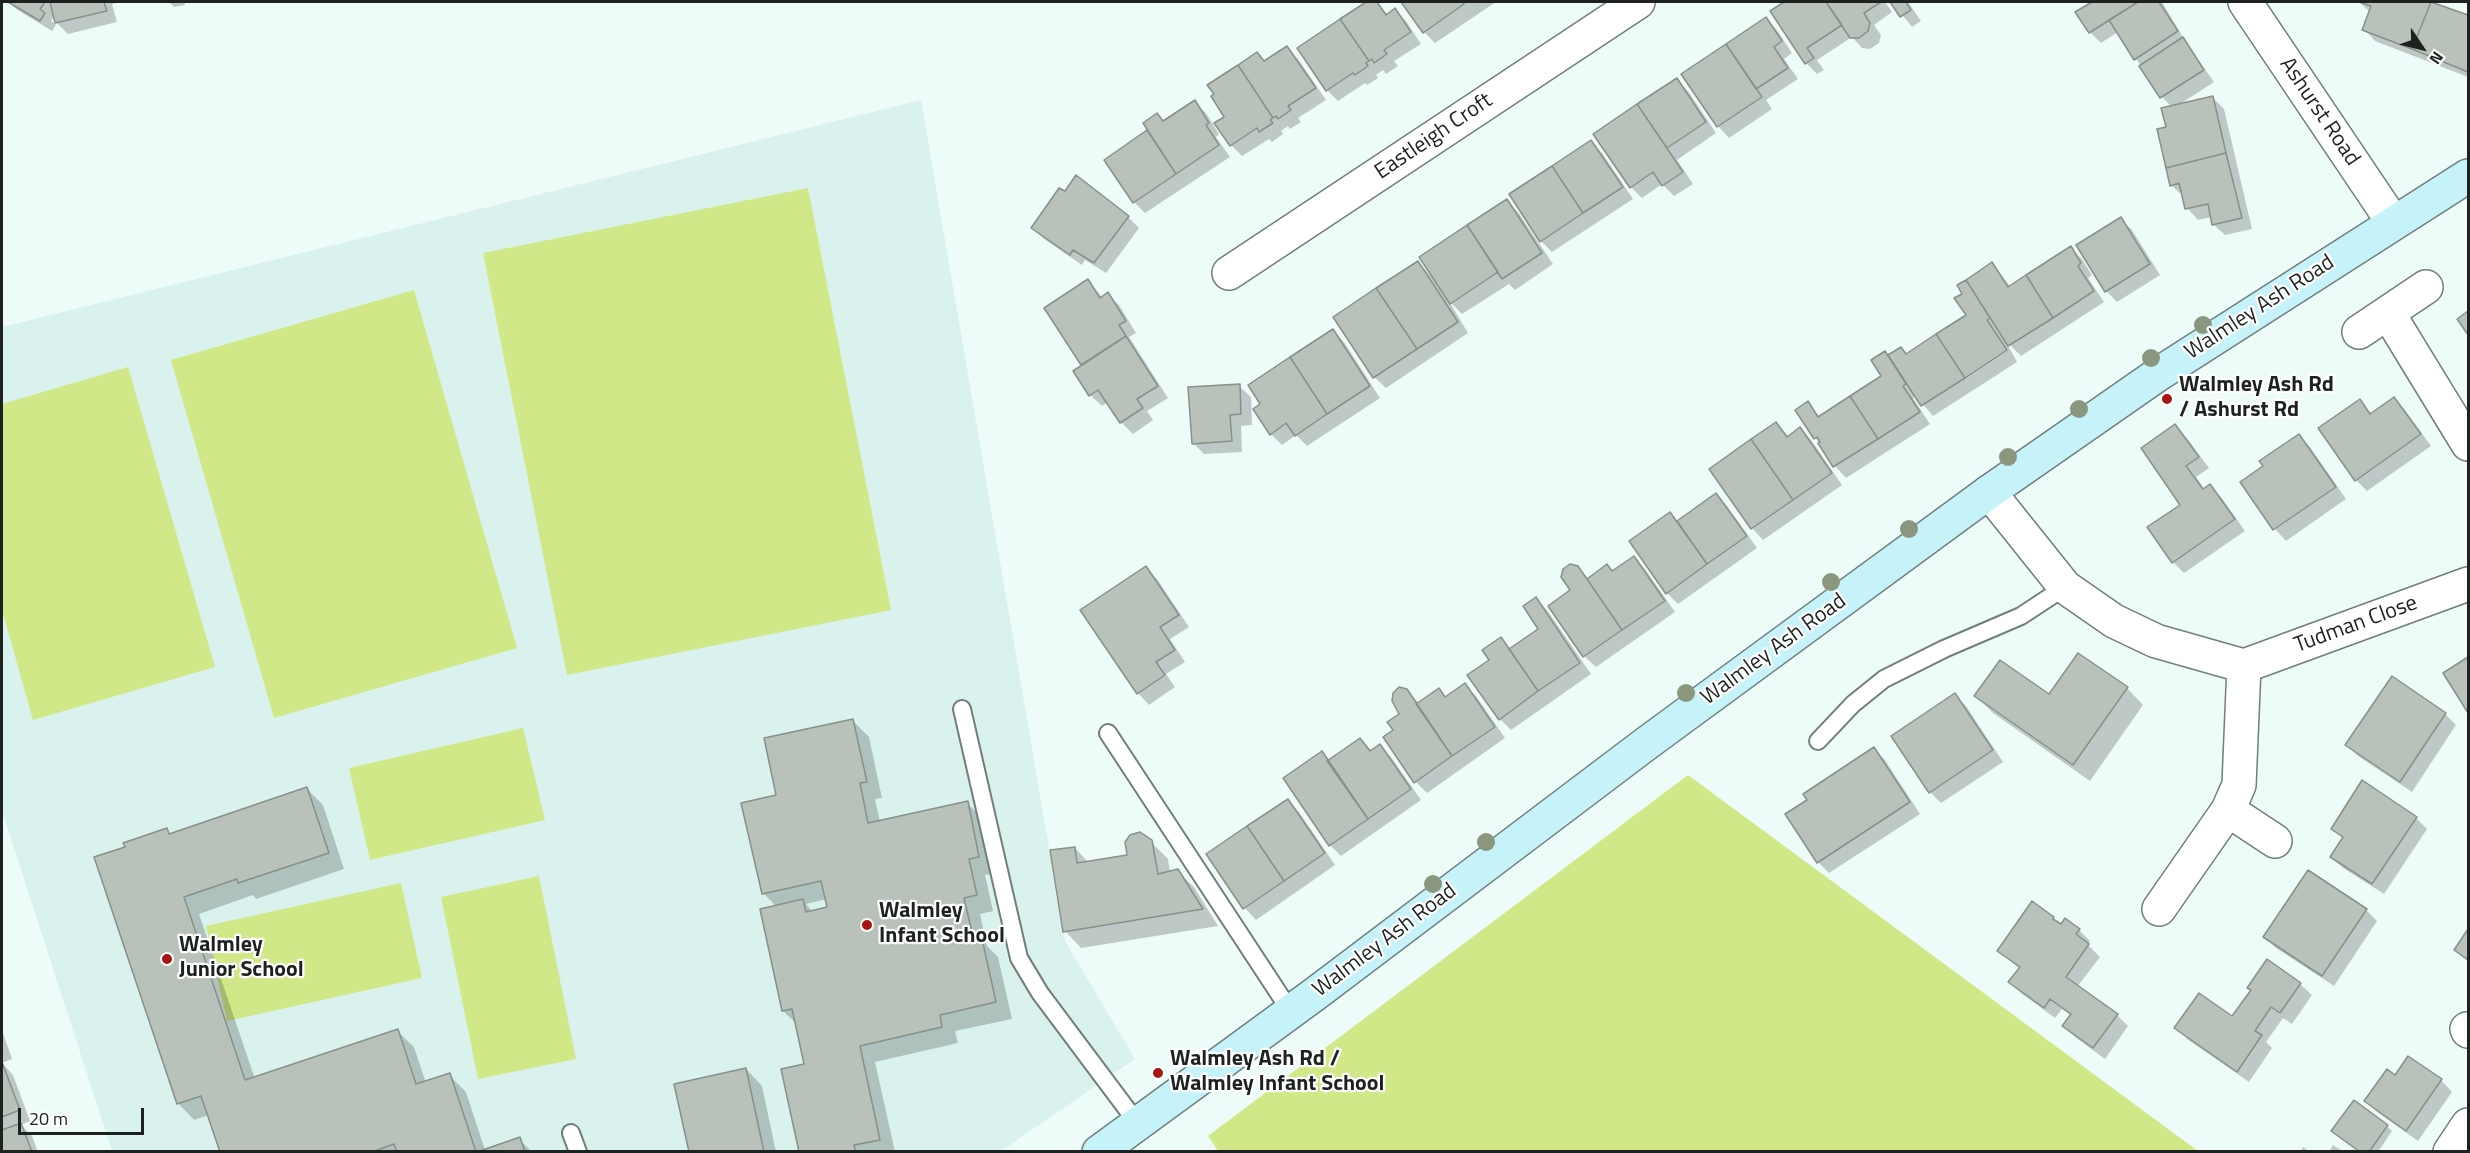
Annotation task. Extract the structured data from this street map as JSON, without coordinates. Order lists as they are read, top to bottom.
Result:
{
  "streets": {
    "street": [
      "Ashurst Road",
      "Eastleigh Croft",
      "Walmley Ash Road",
      "Tudman Close"
    ]
  },
  "crossings": [
    ["Ashurst Road", "Walmley Ash Road"]
  ],
  "places": [
    "Walmley Ash Rd / Ashurst Rd",
    "Walmley Infant School",
    "Walmley Junior School",
    "Walmley Ash Rd / Walmley Infant School"
  ],
  "scale_bar": "20 m",
  "north": "bottom right"
}
